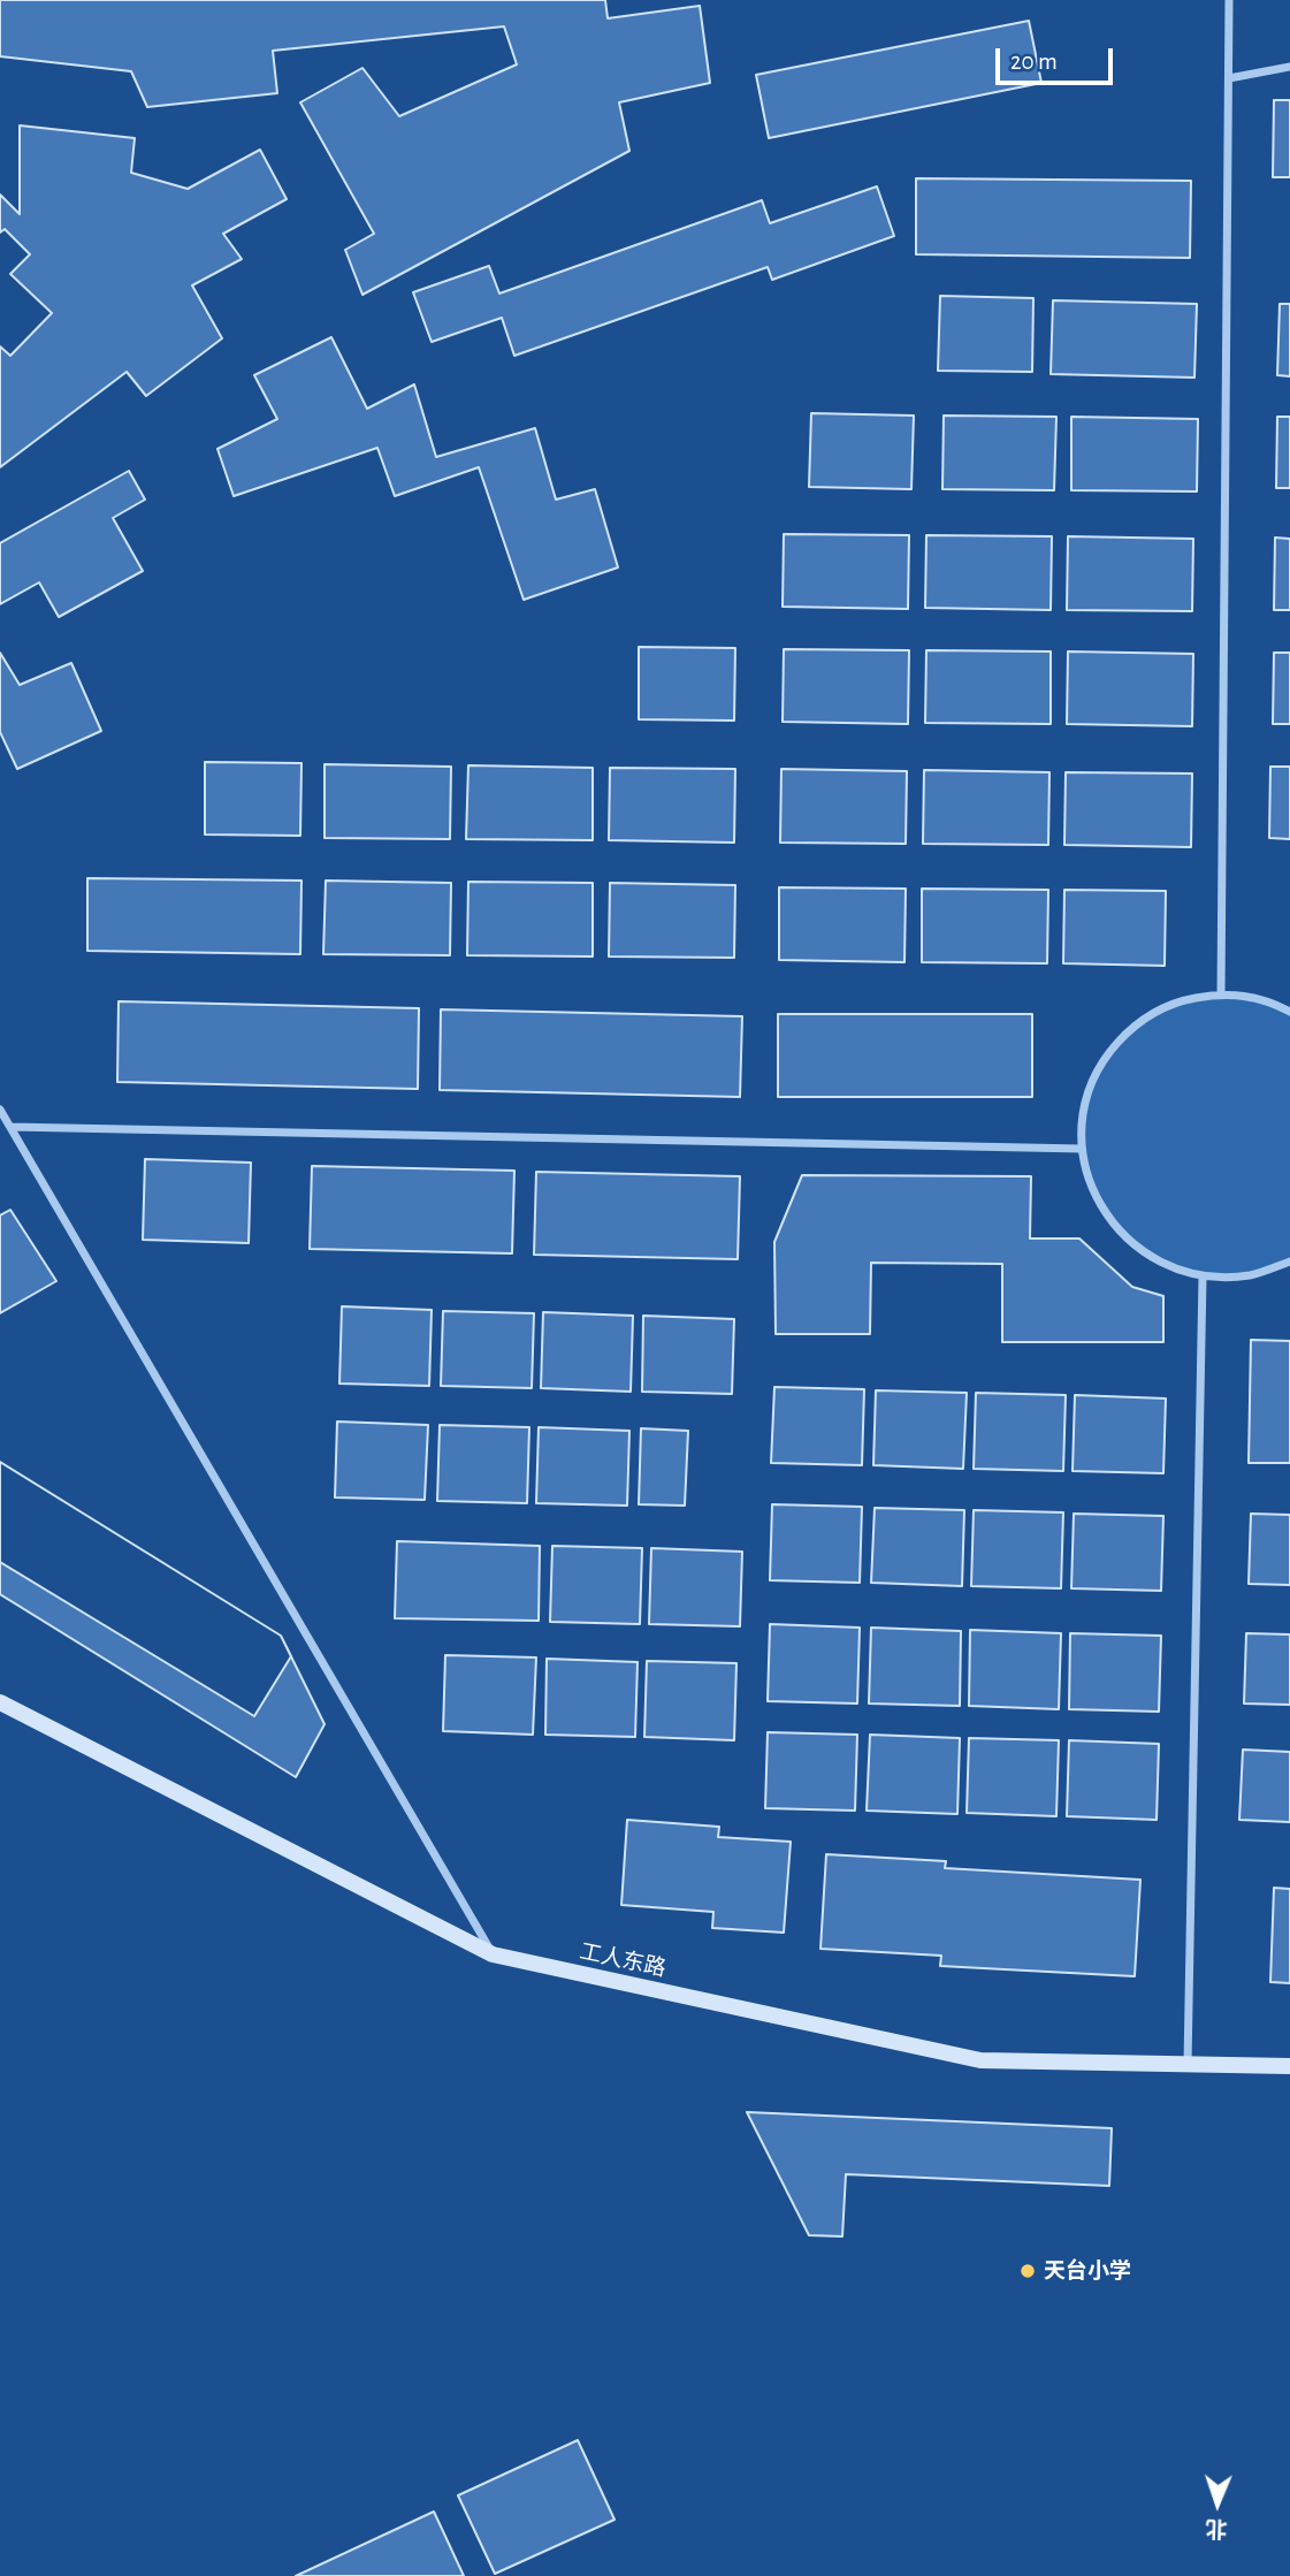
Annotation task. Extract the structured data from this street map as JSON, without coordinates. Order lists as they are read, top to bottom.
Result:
{
  "streets": {
    "main road": ["工人东路"]
  },
  "places": ["天台小学"],
  "scale_bar": "20 m",
  "north": "bottom"
}
